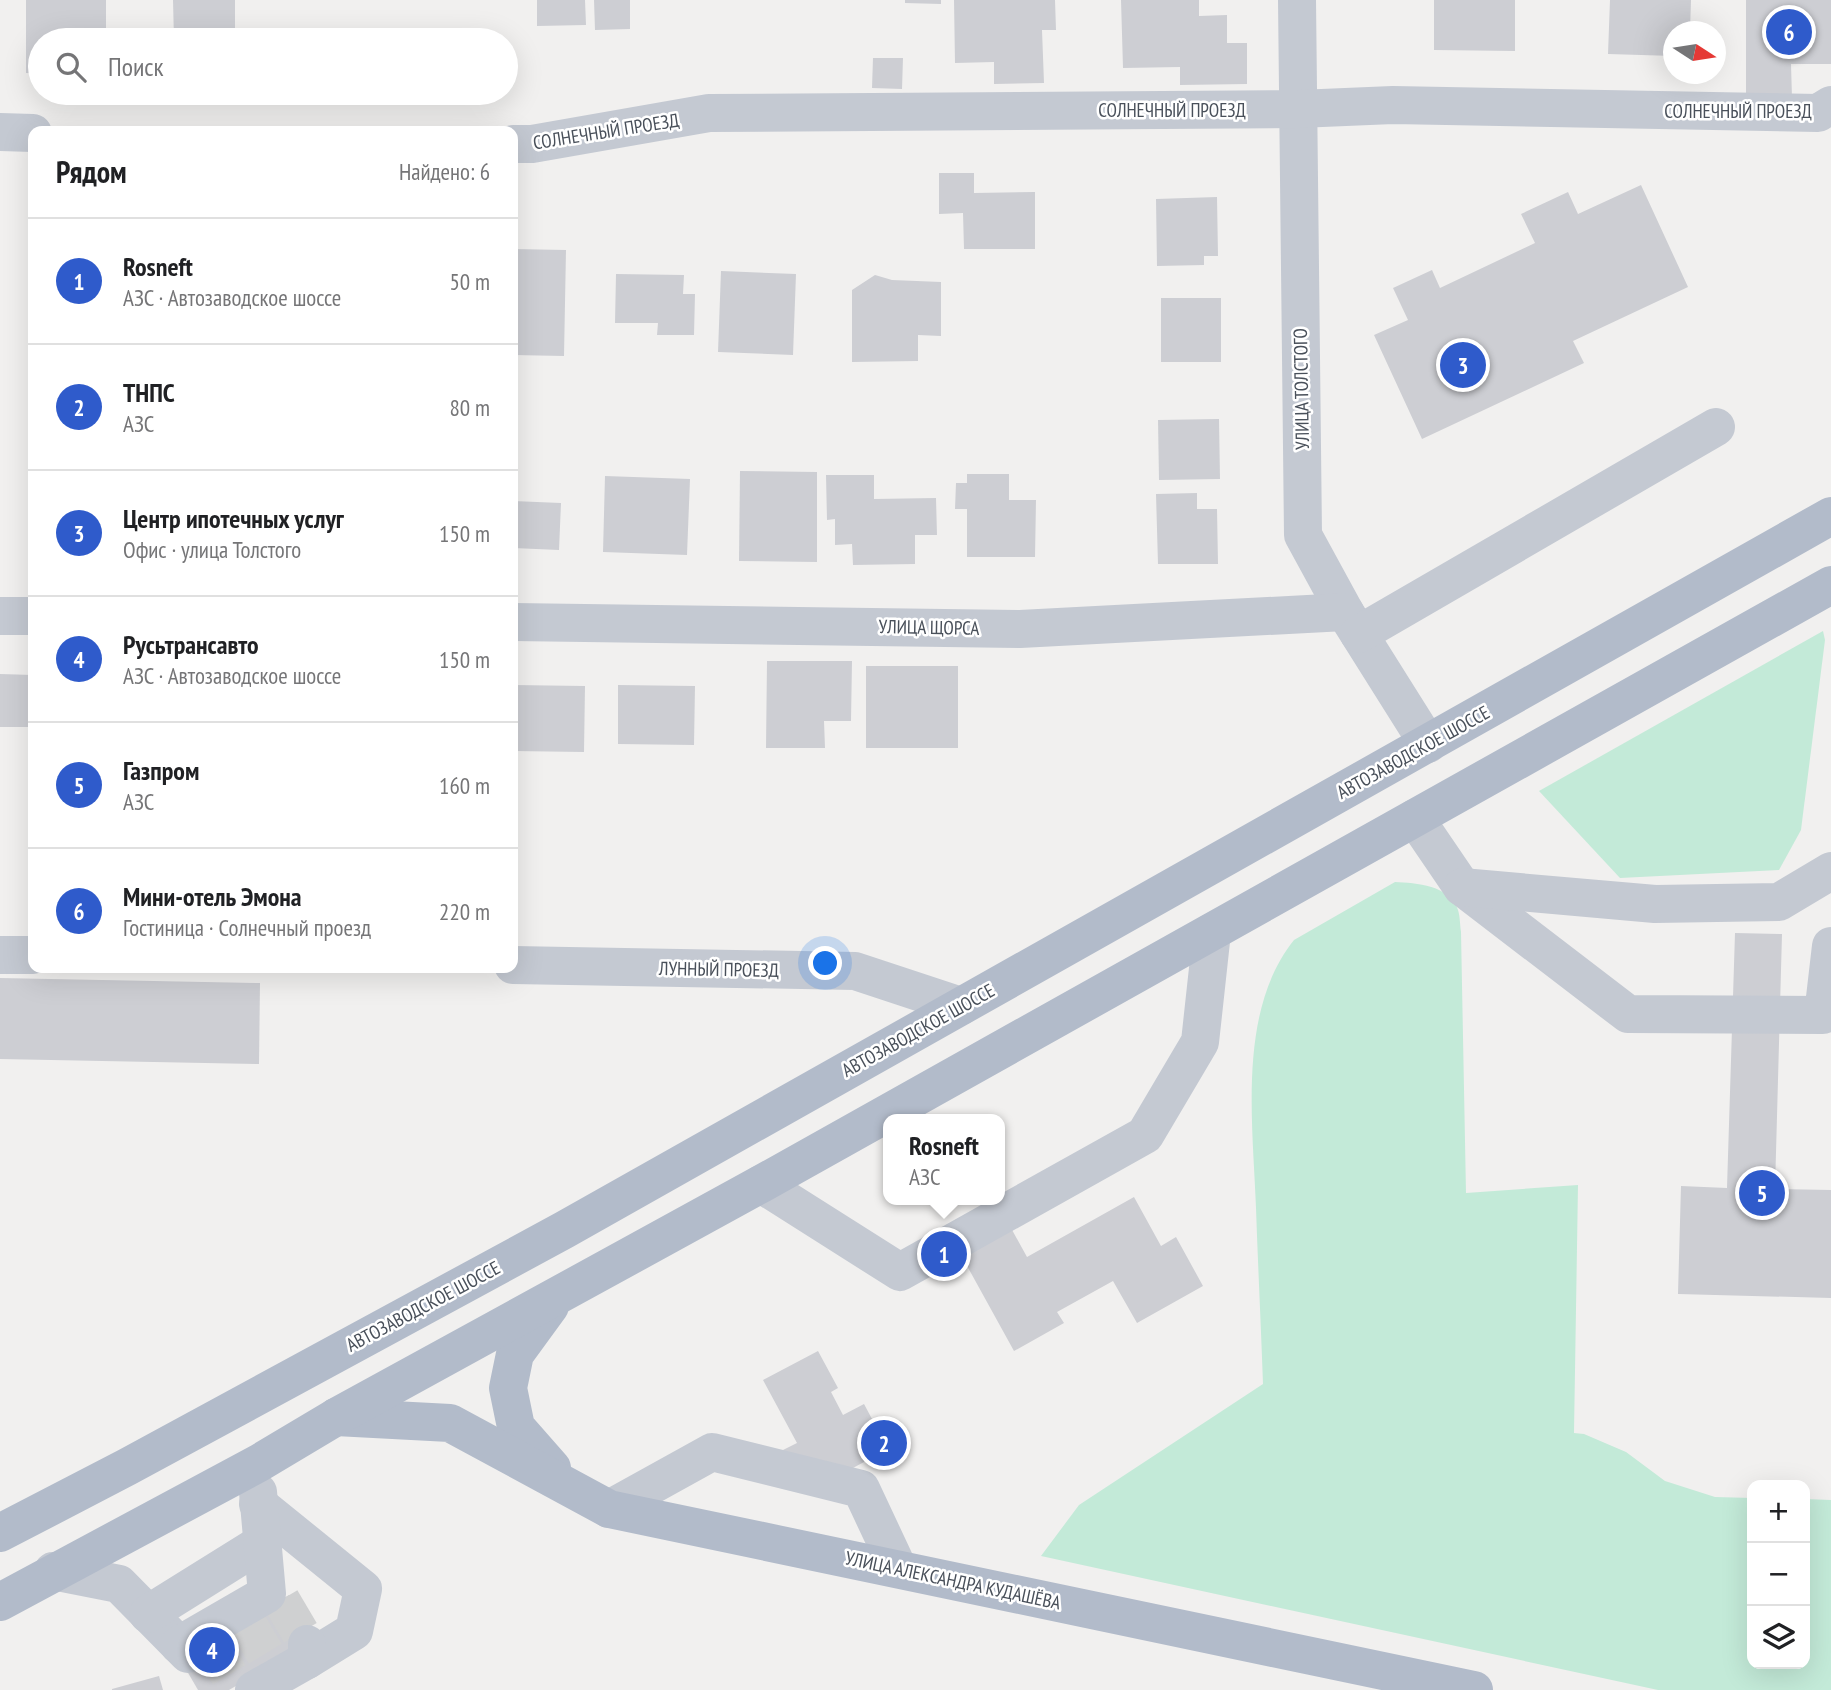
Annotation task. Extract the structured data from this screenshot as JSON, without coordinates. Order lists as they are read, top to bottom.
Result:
{
  "streets": {
    "main road": ["АВТОЗАВОДСКОЕ ШОССЕ", "УЛИЦА АЛЕКСАНДРА КУДАШЁВА"],
    "street": [
      "СОЛНЕЧНЫЙ ПРОЕЗД",
      "УЛИЦА ТОЛСТОГО",
      "УЛИЦА ЩОРСА",
      "ЛУННЫЙ ПРОЕЗД"
    ]
  },
  "crossings": [
    ["СОЛНЕЧНЫЙ ПРОЕЗД", "УЛИЦА ТОЛСТОГО"],
    ["УЛИЦА ТОЛСТОГО", "УЛИЦА ЩОРСА"],
    ["УЛИЦА ТОЛСТОГО", "АВТОЗАВОДСКОЕ ШОССЕ"],
    ["АВТОЗАВОДСКОЕ ШОССЕ", "ЛУННЫЙ ПРОЕЗД"]
  ],
  "north": "right",
  "page": {
    "pins": [
      "6",
      "3",
      "5",
      "1",
      "2",
      "4"
    ],
    "search": "Поиск",
    "heading": ["Рядом", "Найдено: 6"],
    "list": [
      {
        "mark": "1",
        "name": "Rosneft",
        "note": "АЗС · Автозаводское шоссе",
        "value": "50 m"
      },
      {
        "mark": "2",
        "name": "ТНПС",
        "note": "АЗС",
        "value": "80 m"
      },
      {
        "mark": "3",
        "name": "Центр ипотечных услуг",
        "note": "Офис · улица Толстого",
        "value": "150 m"
      },
      {
        "mark": "4",
        "name": "Русьтрансавто",
        "note": "АЗС · Автозаводское шоссе",
        "value": "150 m"
      },
      {
        "mark": "5",
        "name": "Газпром",
        "note": "АЗС",
        "value": "160 m"
      },
      {
        "mark": "6",
        "name": "Мини-отель Эмона",
        "note": "Гостиница · Солнечный проезд",
        "value": "220 m"
      }
    ],
    "popup": ["Rosneft", "АЗС"],
    "map_buttons": ["+", "−"]
  }
}
